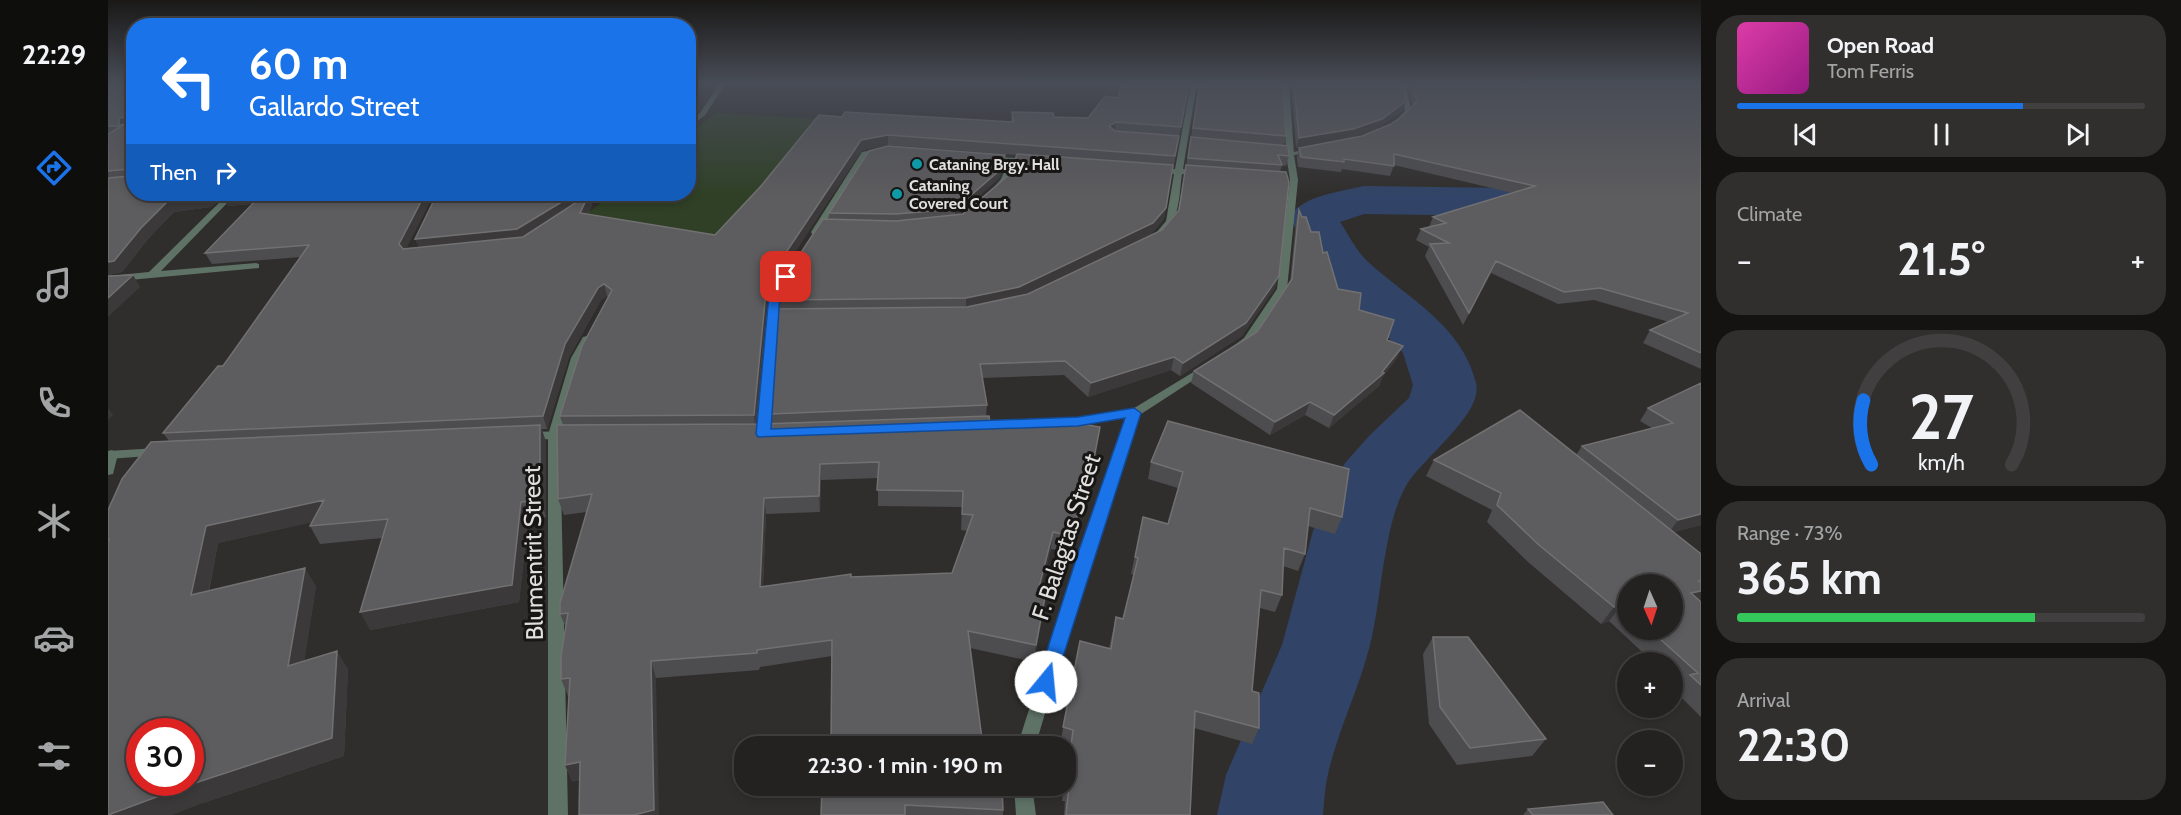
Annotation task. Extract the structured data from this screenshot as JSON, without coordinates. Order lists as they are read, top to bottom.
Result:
{
  "streets": {
    "street": ["F. Balagtas Street", "Blumentrit Street"]
  },
  "places": ["Cataning Brgy. Hall", "Cataning Covered Court"],
  "north": "bottom",
  "page": {
    "tabs": "22:29",
    "turn": ["60 m", "Gallardo Street"],
    "song": ["Open Road", "Tom Ferris"],
    "then": "Then",
    "tile": [
      "Climate",
      ["Range · 73%", "365 km"],
      ["Arrival", "22:30"]
    ],
    "heat": ["−", "21.5°", "+"],
    "map_buttons": ["+", "−"],
    "limit": "30",
    "trip": "22:30 · 1 min · 190 m",
    "gauge": ["27", "km/h"]
  }
}
